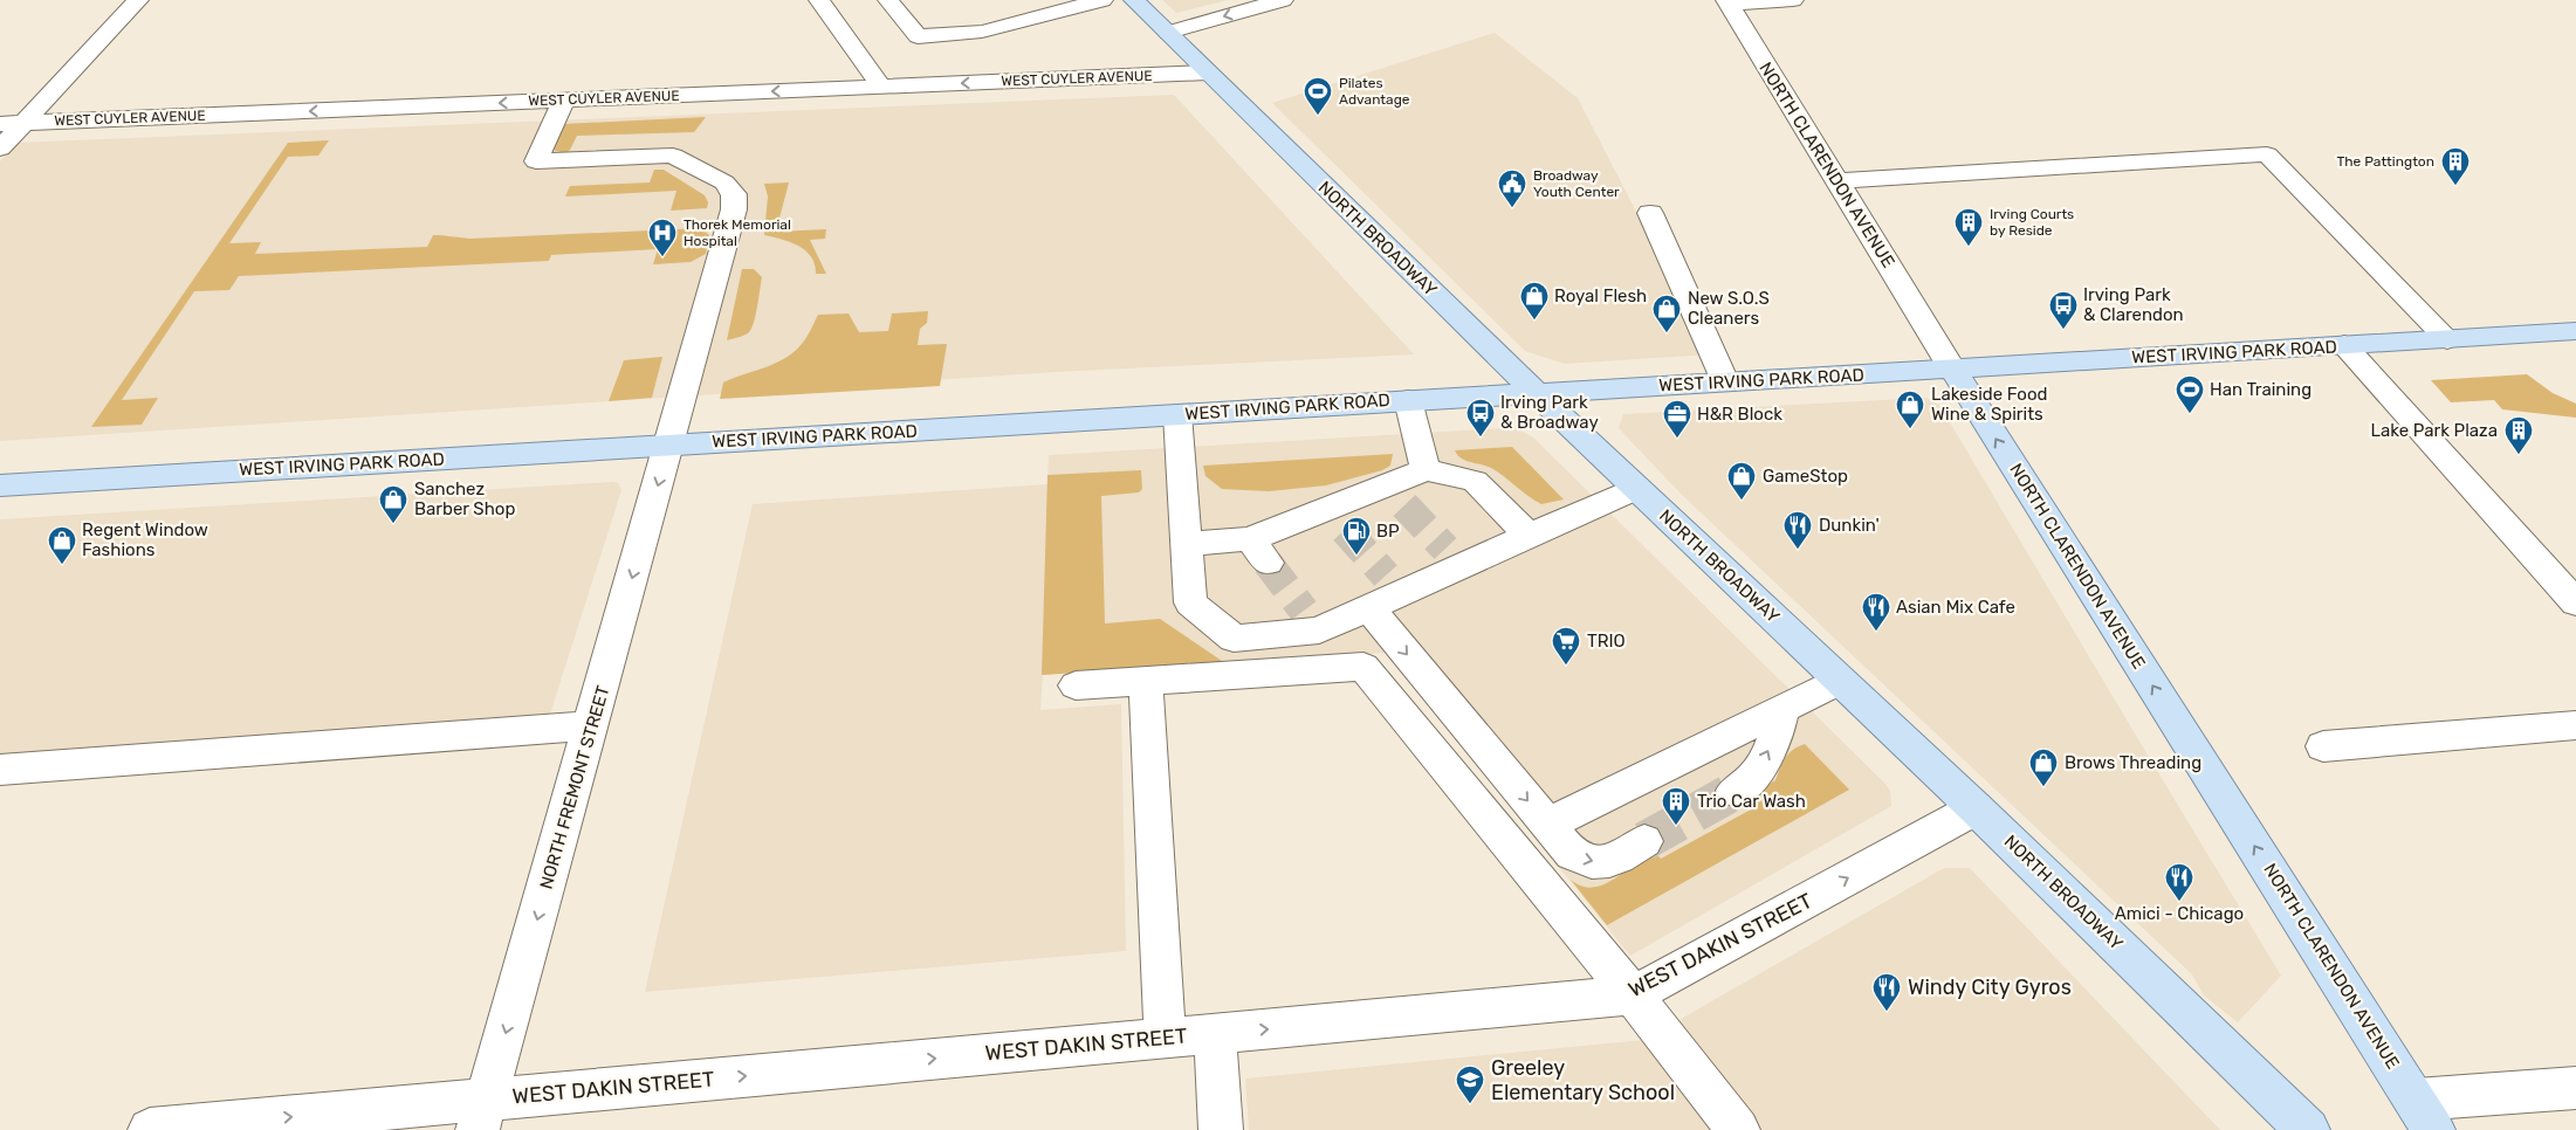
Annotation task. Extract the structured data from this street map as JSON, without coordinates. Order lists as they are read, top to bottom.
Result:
{
  "streets": {
    "main road": ["NORTH CLARENDON AVENUE", "NORTH BROADWAY", "WEST IRVING PARK ROAD"],
    "street": ["WEST CUYLER AVENUE", "NORTH FREMONT STREET", "WEST DAKIN STREET"]
  },
  "crossings": [
    ["WEST CUYLER AVENUE", "NORTH BROADWAY"],
    ["WEST CUYLER AVENUE", "NORTH FREMONT STREET"],
    ["NORTH CLARENDON AVENUE", "WEST IRVING PARK ROAD"],
    ["NORTH BROADWAY", "WEST IRVING PARK ROAD"],
    ["NORTH BROADWAY", "WEST DAKIN STREET"],
    ["WEST IRVING PARK ROAD", "NORTH FREMONT STREET"],
    ["NORTH FREMONT STREET", "WEST DAKIN STREET"]
  ],
  "one_way": [
    "WEST CUYLER AVENUE",
    "NORTH CLARENDON AVENUE",
    "NORTH FREMONT STREET",
    "WEST DAKIN STREET"
  ],
  "places": {
    "sports": ["Pilates Advantage", "Han Training"],
    "building": [
      "The Pattington",
      "Irving Courts by Reside",
      "Lake Park Plaza",
      "Trio Car Wash"
    ],
    "public building": ["Broadway Youth Center"],
    "hospital": ["Thorek Memorial Hospital"],
    "shop": [
      "Royal Flesh",
      "New S.O.S Cleaners",
      "Lakeside Food Wine & Spirits",
      "GameStop",
      "Sanchez Barber Shop",
      "Regent Window Fashions",
      "Brows Threading"
    ],
    "bus stop": ["Irving Park & Clarendon", "Irving Park & Broadway"],
    "office": ["H&R Block"],
    "restaurant": [
      "Dunkin'",
      "Asian Mix Cafe",
      "Amici - Chicago",
      "Windy City Gyros"
    ],
    "fuel station": ["BP"],
    "supermarket": ["TRIO"],
    "school or university": ["Greeley Elementary School"]
  }
}
